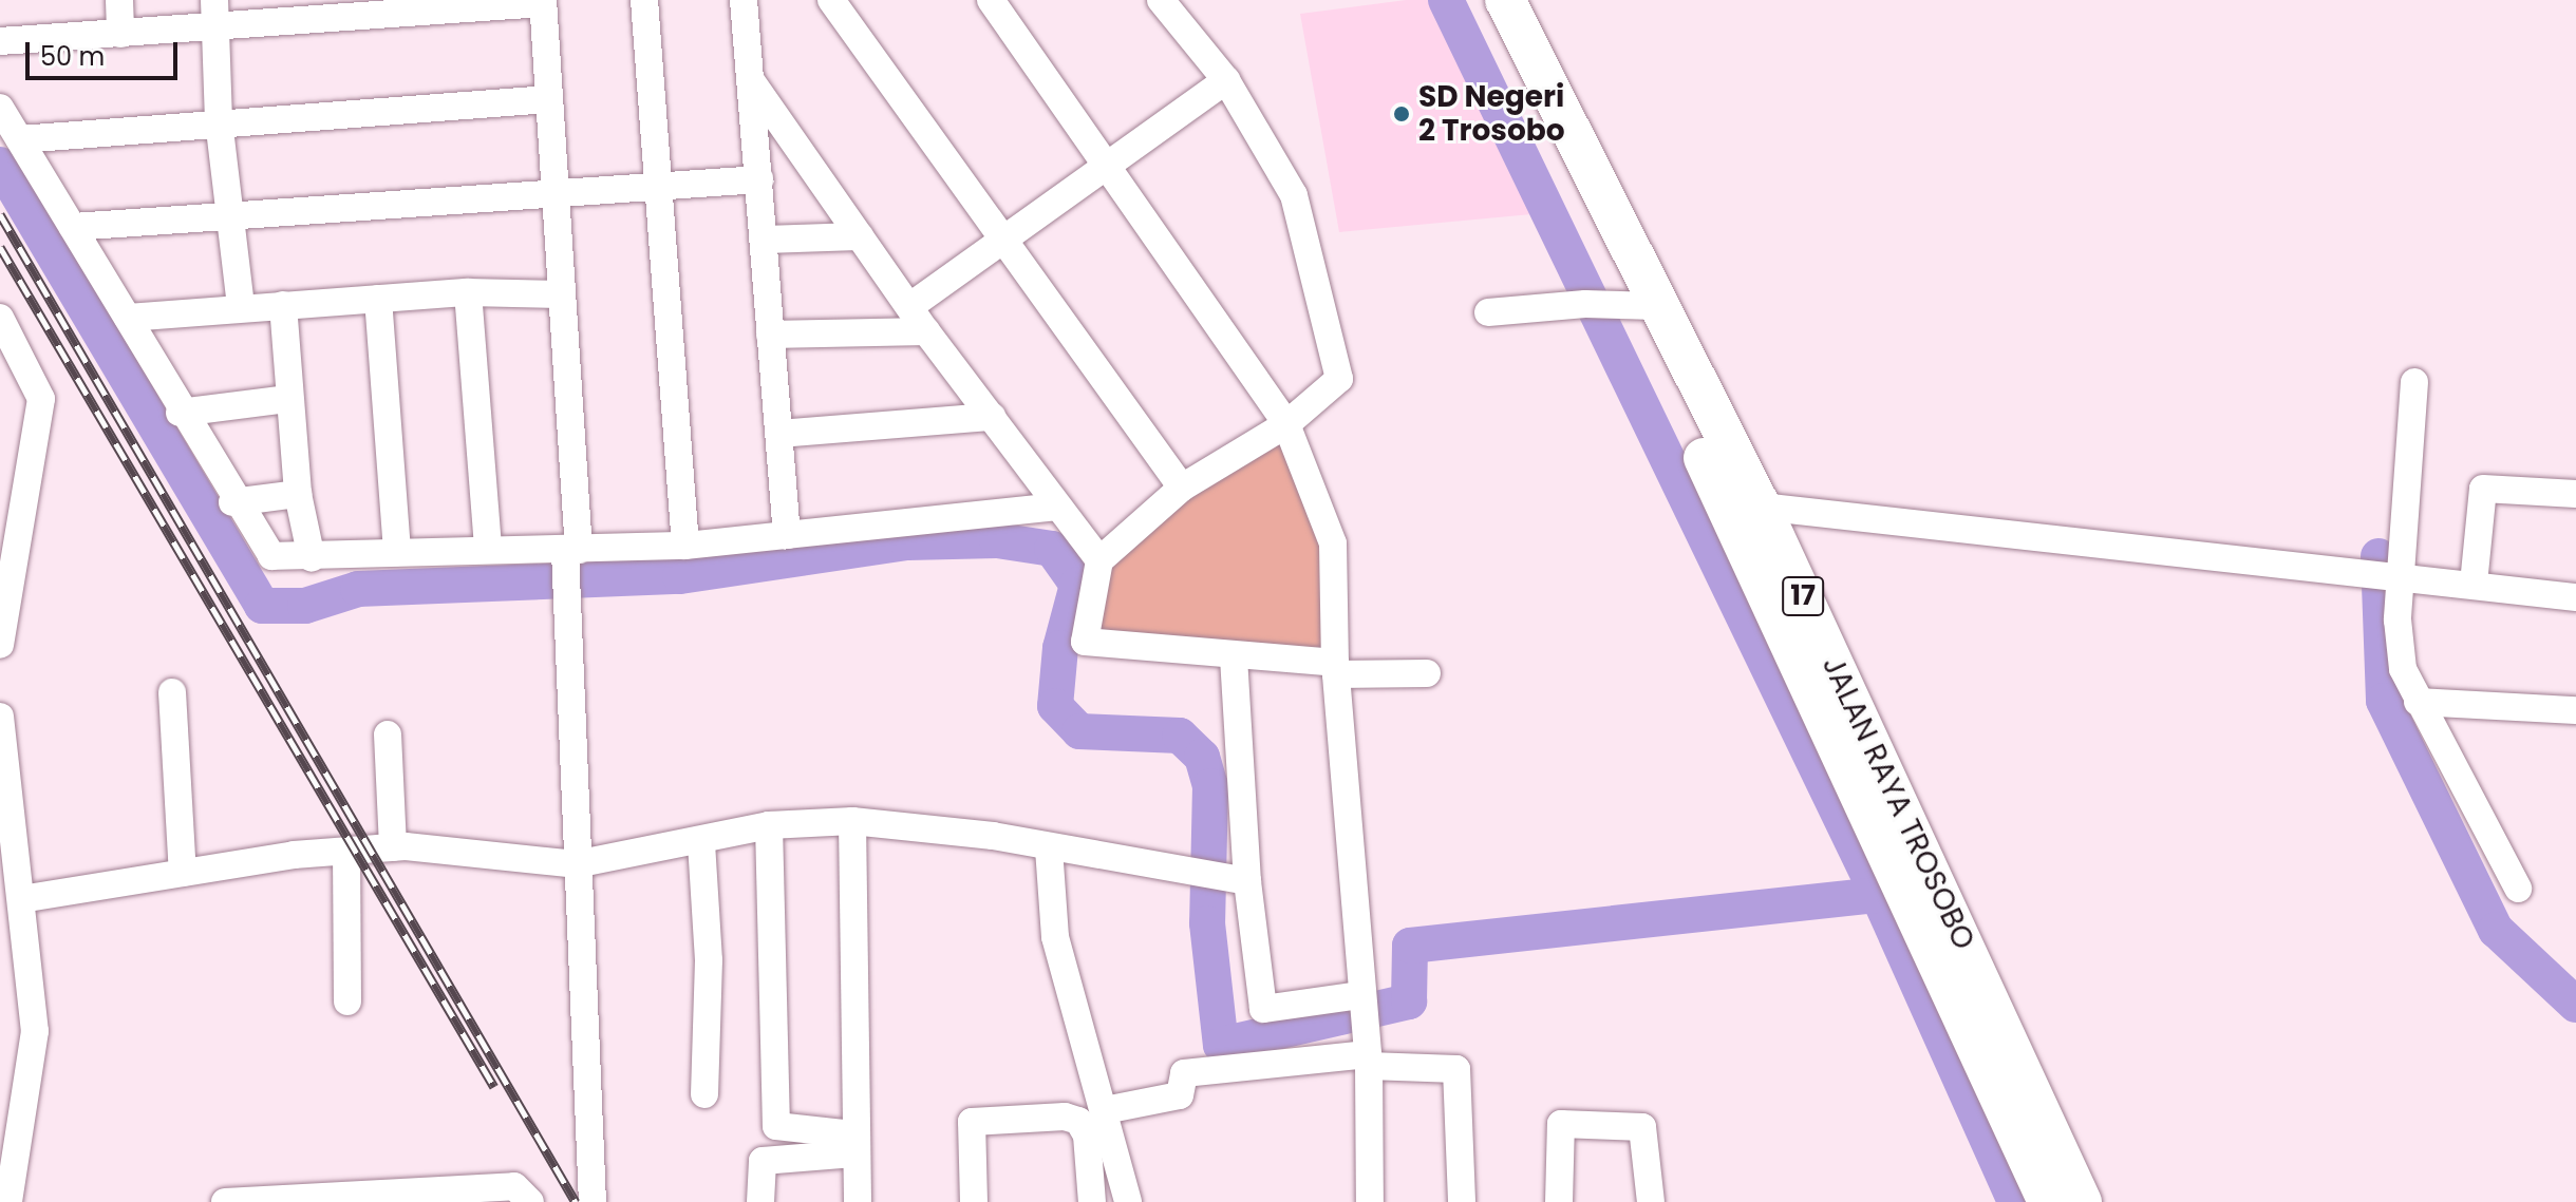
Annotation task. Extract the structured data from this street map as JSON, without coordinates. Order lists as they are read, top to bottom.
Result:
{
  "streets": {
    "highway": ["17", "JALAN RAYA TROSOBO"]
  },
  "places": ["SD Negeri 2 Trosobo"],
  "scale_bar": "50 m"
}
